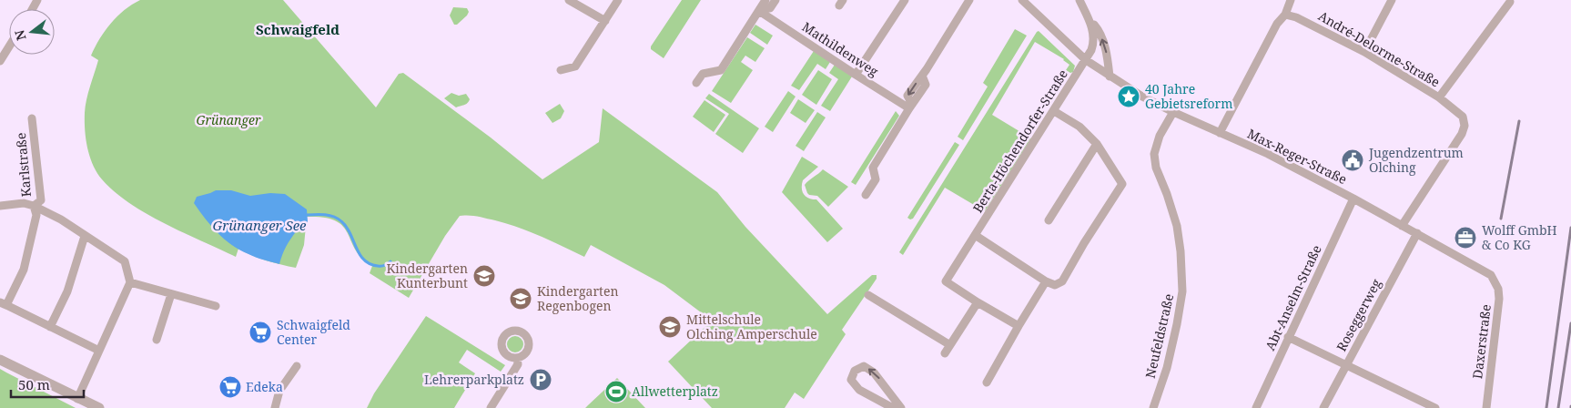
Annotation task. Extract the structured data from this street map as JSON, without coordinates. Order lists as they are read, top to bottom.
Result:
{
  "streets": {
    "street": [
      "Mathildenweg",
      "André-Delorme-Straße",
      "Berta-Höchendorfer-Straße",
      "Max-Reger-Straße",
      "Karlstraße",
      "Abt-Anselm-Straße",
      "Roseggerweg",
      "Neufeldstraße",
      "Daxerstraße"
    ]
  },
  "crossings": [
    ["André-Delorme-Straße", "Max-Reger-Straße"],
    ["Berta-Höchendorfer-Straße", "Max-Reger-Straße"],
    ["Max-Reger-Straße", "Abt-Anselm-Straße"],
    ["Max-Reger-Straße", "Roseggerweg"],
    ["Max-Reger-Straße", "Neufeldstraße"],
    ["Max-Reger-Straße", "Daxerstraße"]
  ],
  "districts": ["Schwaigfeld"],
  "water": ["Grünanger See"],
  "parks": ["Grünanger"],
  "places": {
    "place": ["40 Jahre Gebietsreform"],
    "public building": ["Jugendzentrum Olching"],
    "office": ["Wolff GmbH & Co KG"],
    "school or university": ["Kindergarten Kunterbunt", "Kindergarten Regenbogen", "Mittelschule Olching Amperschule"],
    "supermarket": ["Schwaigfeld Center", "Edeka"],
    "parking": ["Lehrerparkplatz"],
    "sports": ["Allwetterplatz"]
  },
  "scale_bar": "50 m",
  "north": "left"
}
